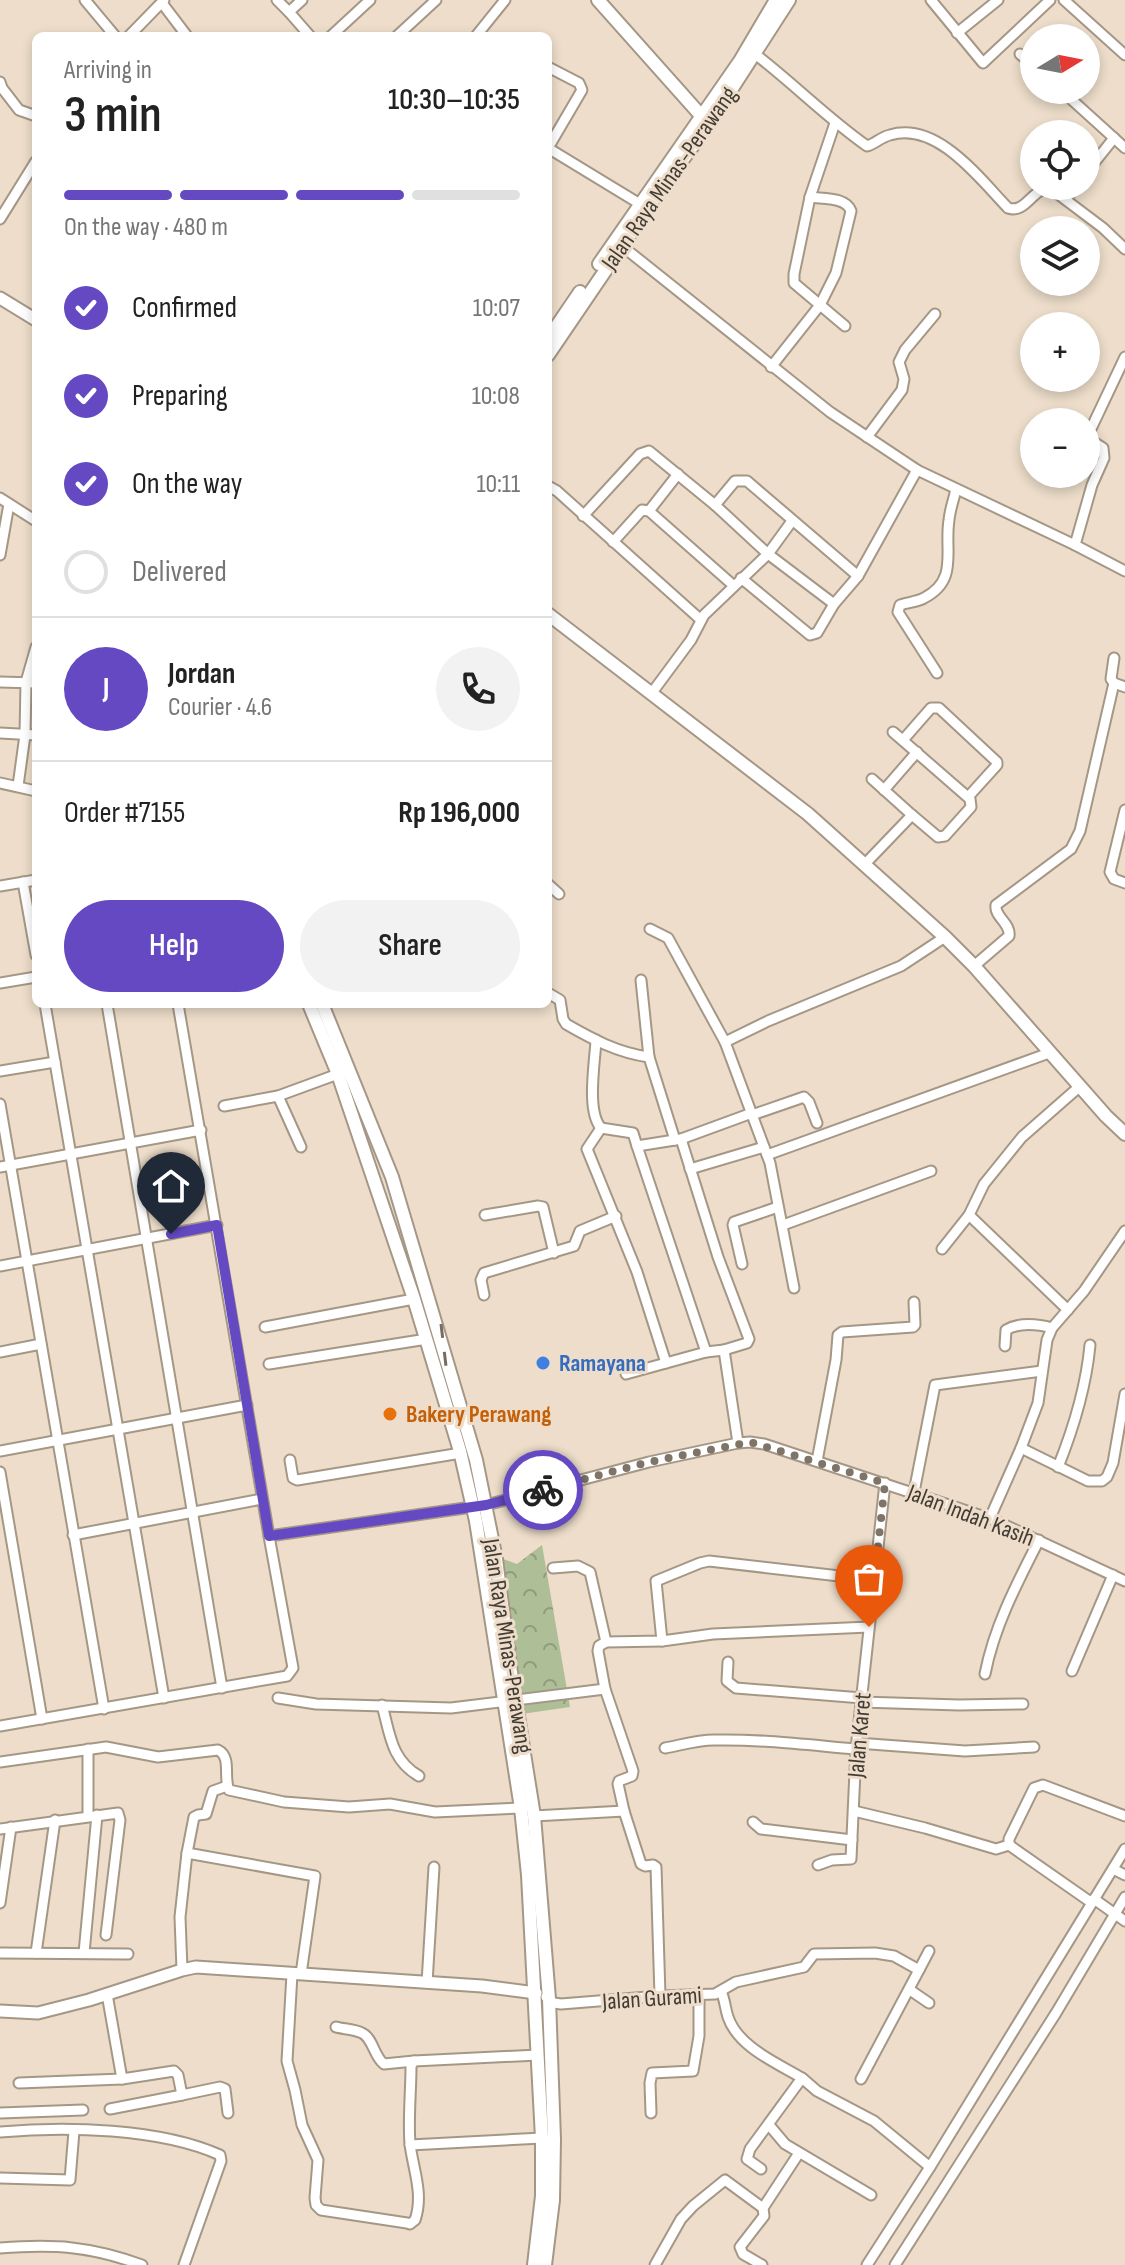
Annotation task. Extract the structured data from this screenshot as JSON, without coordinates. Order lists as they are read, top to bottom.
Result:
{
  "streets": {
    "main road": ["Jalan Raya Minas-Perawang"],
    "street": ["Jalan Indah Kasih", "Jalan Karet", "Jalan Gurami"]
  },
  "crossings": [
    ["Jalan Raya Minas-Perawang", "Jalan Indah Kasih"],
    ["Jalan Raya Minas-Perawang", "Jalan Gurami"],
    ["Jalan Indah Kasih", "Jalan Karet"]
  ],
  "places": ["Ramayana", "Bakery Perawang"],
  "north": "right",
  "page": {
    "map_buttons": ["+", "−"],
    "heading": ["3 min", "Arriving in", "10:30–10:35"],
    "panel": [
      "Jordan",
      "Courier · 4.6",
      "Order #7155",
      "Rp 196,000"
    ],
    "bar": "On the way · 480 m",
    "list": [
      ["Confirmed", "10:07"],
      ["Preparing", "10:08"],
      ["On the way", "10:11"],
      "Delivered"
    ],
    "round": "J",
    "buttons": ["Help", "Share"]
  }
}
